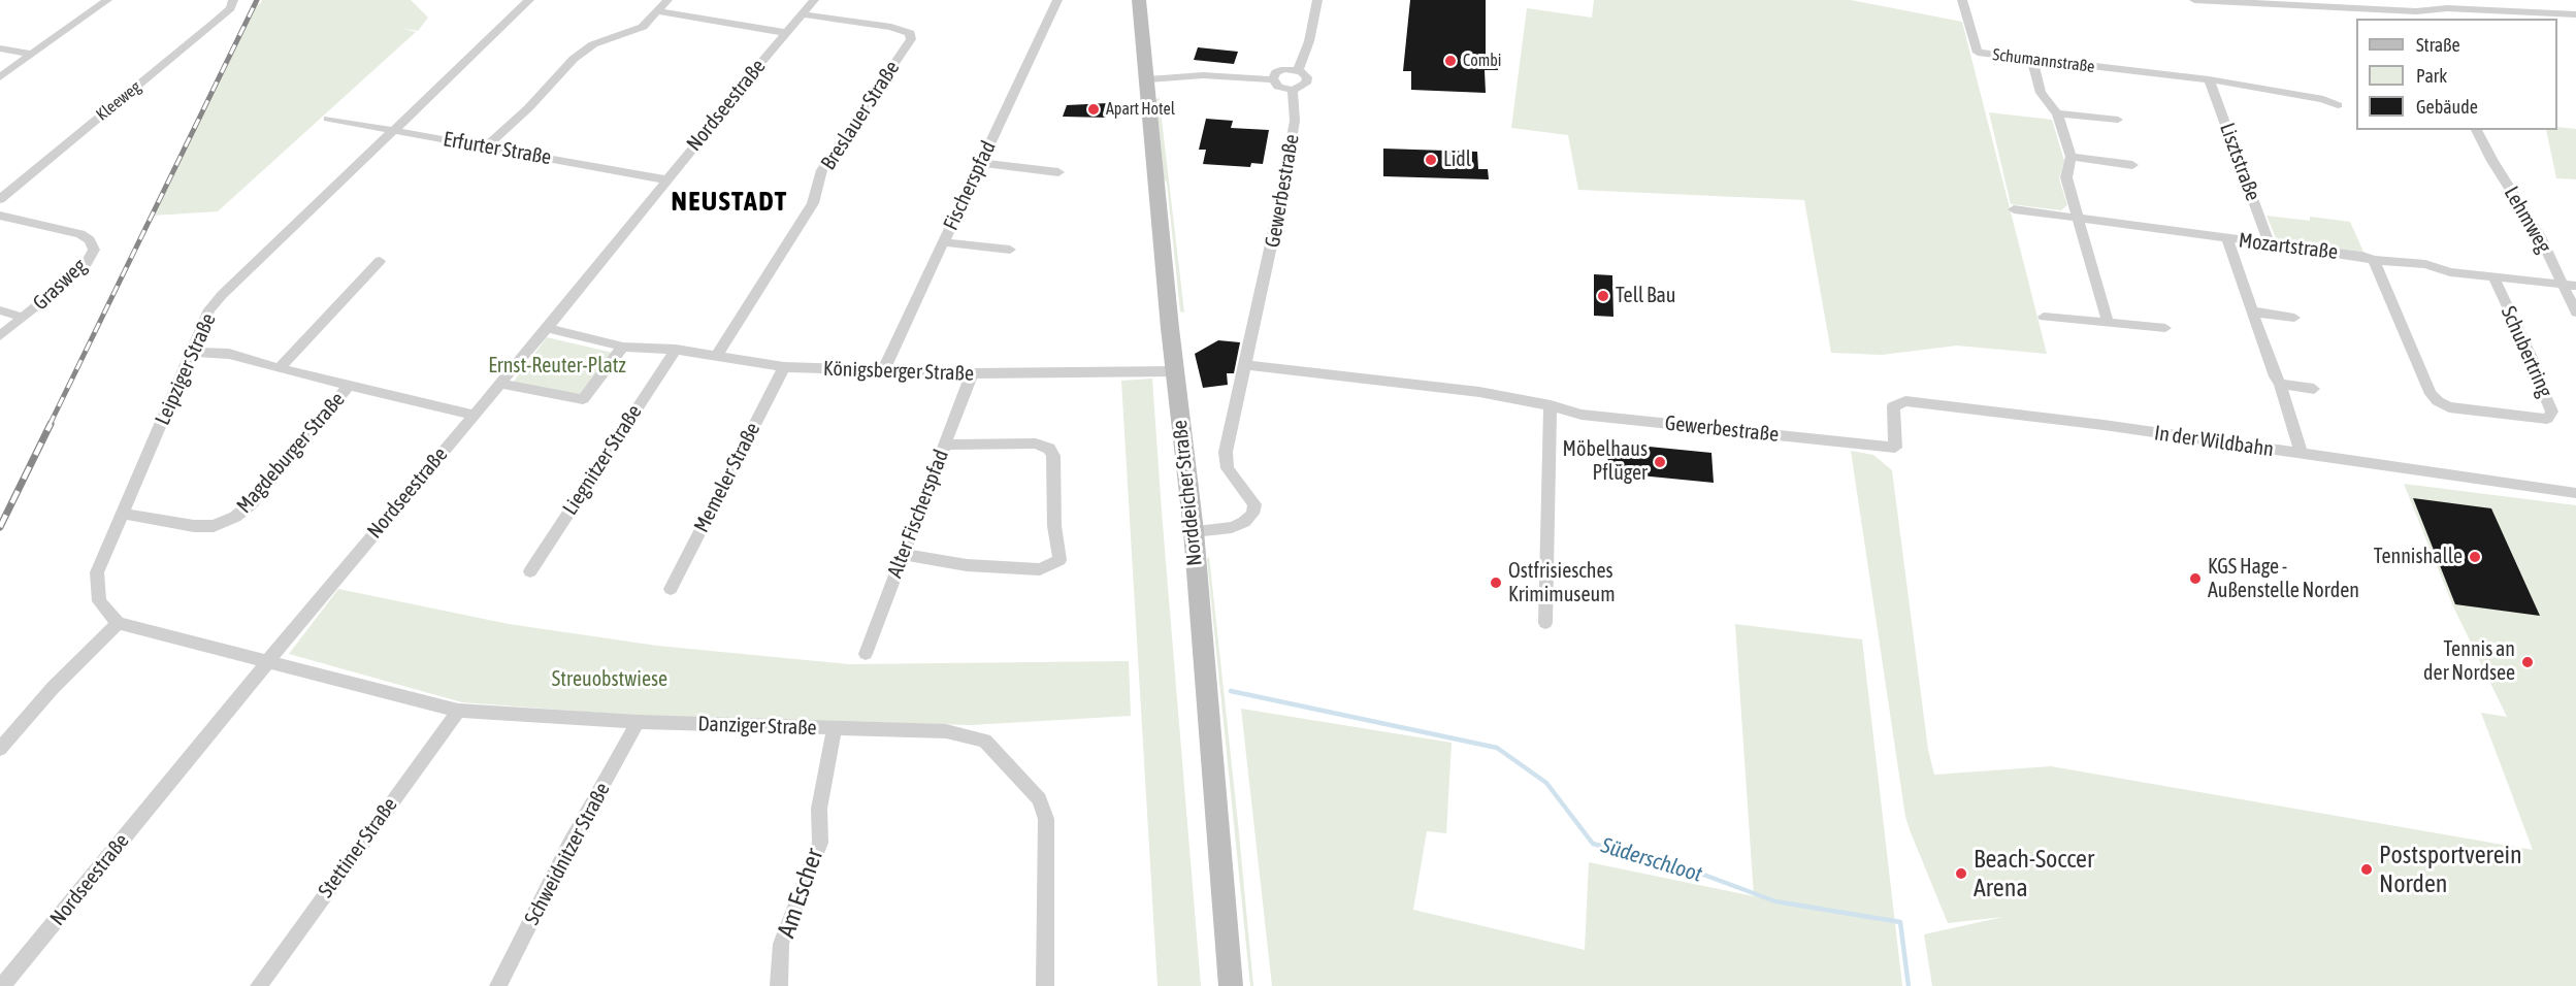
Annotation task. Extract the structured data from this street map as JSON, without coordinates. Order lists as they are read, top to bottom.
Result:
{
  "streets": {
    "main road": ["Norddeicher Straße"],
    "street": [
      "Schumannstraße",
      "Kleeweg",
      "Nordseestraße",
      "Breslauer Straße",
      "Erfurter Straße",
      "Lisztstraße",
      "Fischerspfad",
      "Gewerbestraße",
      "Lehmweg",
      "Mozartstraße",
      "Grasweg",
      "Schubertring",
      "Leipziger Straße",
      "Königsberger Straße",
      "In der Wildbahn",
      "Magdeburger Straße",
      "Liegnitzer Straße",
      "Memeler Straße",
      "Alter Fischerspfad",
      "Danziger Straße",
      "Stettiner Straße",
      "Schweidnitzer Straße",
      "Am Escher"
    ]
  },
  "crossings": [
    ["Schumannstraße", "Lisztstraße"],
    ["Nordseestraße", "Breslauer Straße"],
    ["Nordseestraße", "Erfurter Straße"],
    ["Nordseestraße", "Königsberger Straße"],
    ["Nordseestraße", "Danziger Straße"],
    ["Breslauer Straße", "Königsberger Straße"],
    ["Erfurter Straße", "Leipziger Straße"],
    ["Lisztstraße", "Mozartstraße"],
    ["Fischerspfad", "Königsberger Straße"],
    ["Gewerbestraße", "In der Wildbahn"],
    ["Gewerbestraße", "Norddeicher Straße"],
    ["Lehmweg", "Mozartstraße"],
    ["Mozartstraße", "Schubertring"],
    ["Leipziger Straße", "Magdeburger Straße"],
    ["Königsberger Straße", "Liegnitzer Straße"],
    ["Königsberger Straße", "Memeler Straße"],
    ["Königsberger Straße", "Norddeicher Straße"],
    ["Königsberger Straße", "Alter Fischerspfad"],
    ["Danziger Straße", "Stettiner Straße"],
    ["Danziger Straße", "Schweidnitzer Straße"],
    ["Danziger Straße", "Am Escher"]
  ],
  "districts": ["NEUSTADT"],
  "water": ["Süderschloot"],
  "parks": ["Ernst-Reuter-Platz", "Streuobstwiese"],
  "places": [
    "Combi",
    "Apart Hotel",
    "Lidl",
    "Tell Bau",
    "Möbelhaus Pflüger",
    "Tennishalle",
    "KGS Hage - Außenstelle Norden",
    "Ostfrisiesches Krimimuseum",
    "Tennis an der Nordsee",
    "Postsportverein Norden",
    "Beach-Soccer Arena"
  ],
  "legend": ["Straße", "Park", "Gebäude"]
}
